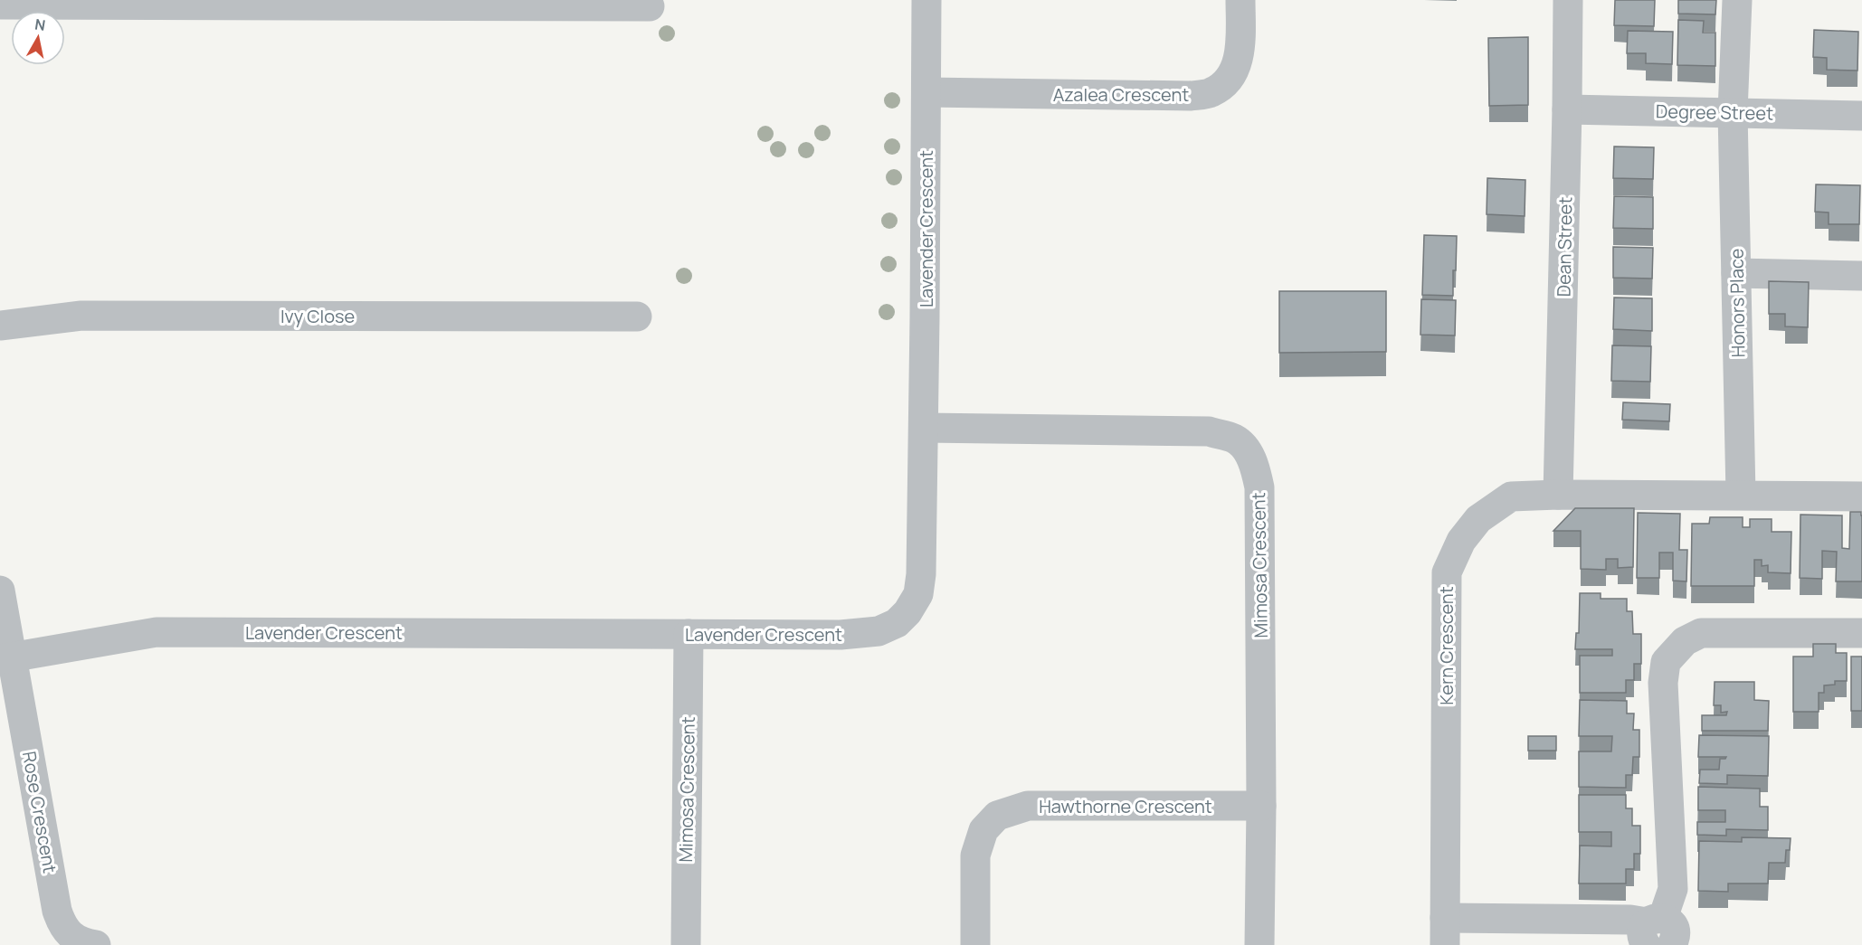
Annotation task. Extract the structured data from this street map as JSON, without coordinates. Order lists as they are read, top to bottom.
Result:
{
  "streets": {
    "street": [
      "Azalea Crescent",
      "Degree Street",
      "Lavender Crescent",
      "Dean Street",
      "Honors Place",
      "Ivy Close",
      "Mimosa Crescent",
      "Kern Crescent",
      "Hawthorne Crescent",
      "Rose Crescent"
    ]
  },
  "crossings": [
    ["Azalea Crescent", "Lavender Crescent"],
    ["Degree Street", "Dean Street"],
    ["Degree Street", "Honors Place"],
    ["Lavender Crescent", "Mimosa Crescent"],
    ["Lavender Crescent", "Rose Crescent"],
    ["Dean Street", "Kern Crescent"],
    ["Honors Place", "Kern Crescent"],
    ["Mimosa Crescent", "Hawthorne Crescent"]
  ],
  "north": "top"
}
